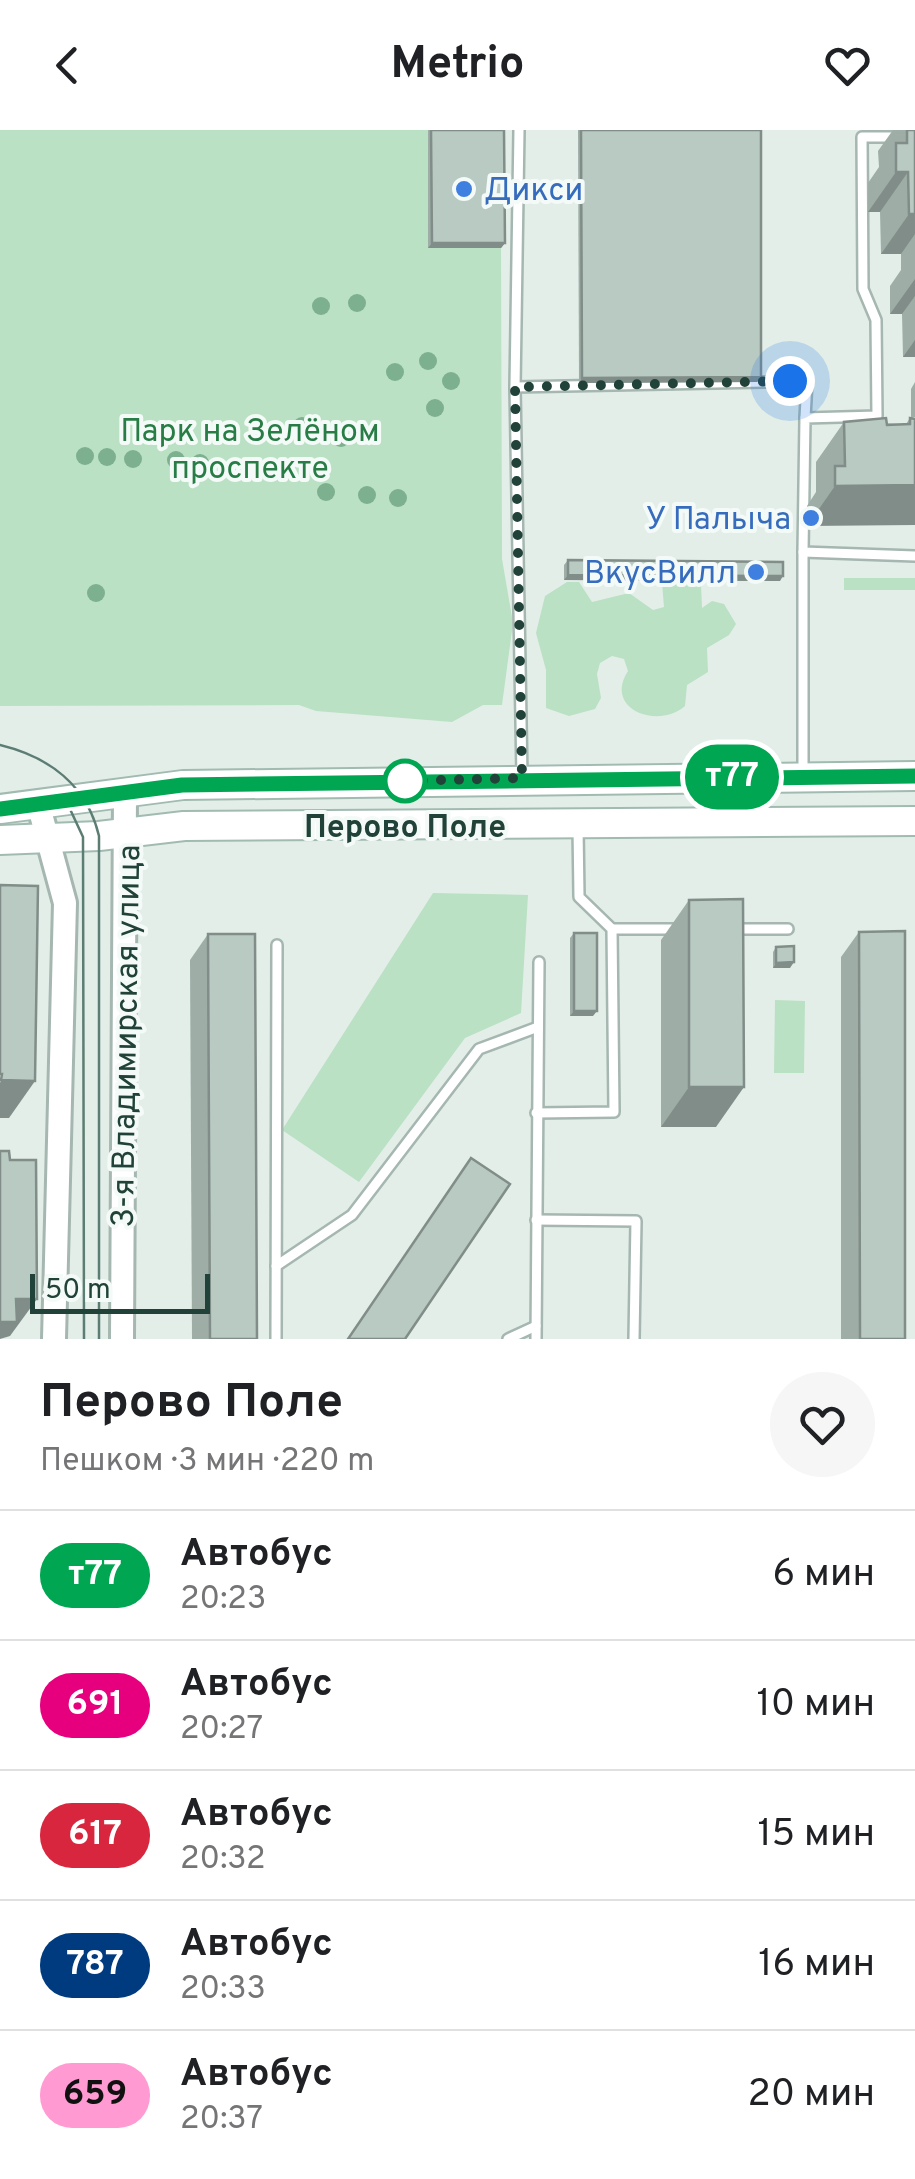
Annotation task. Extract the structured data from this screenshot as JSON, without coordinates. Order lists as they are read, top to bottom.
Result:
{
  "streets": {
    "street": ["3-я Владимирская улица"]
  },
  "parks": ["Парк на Зелёном проспекте"],
  "places": [
    "Дикси",
    "У Палыча",
    "ВкусВилл",
    "Перово Поле"
  ],
  "lines": ["bus line т77"],
  "scale_bar": "50 m",
  "page": {
    "header": "Metrio",
    "on_map": "т77",
    "scale": "50 m",
    "heading": ["Перово Поле", "Пешком · 3 мин · 220 m"],
    "list": [
      {
        "mark": "т77",
        "name": "Автобус",
        "note": "20:23",
        "value": "6 мин"
      },
      {
        "mark": "691",
        "name": "Автобус",
        "note": "20:27",
        "value": "10 мин"
      },
      {
        "mark": "617",
        "name": "Автобус",
        "note": "20:32",
        "value": "15 мин"
      },
      {
        "mark": "787",
        "name": "Автобус",
        "note": "20:33",
        "value": "16 мин"
      },
      {
        "mark": "659",
        "name": "Автобус",
        "note": "20:37",
        "value": "20 мин"
      }
    ]
  }
}
